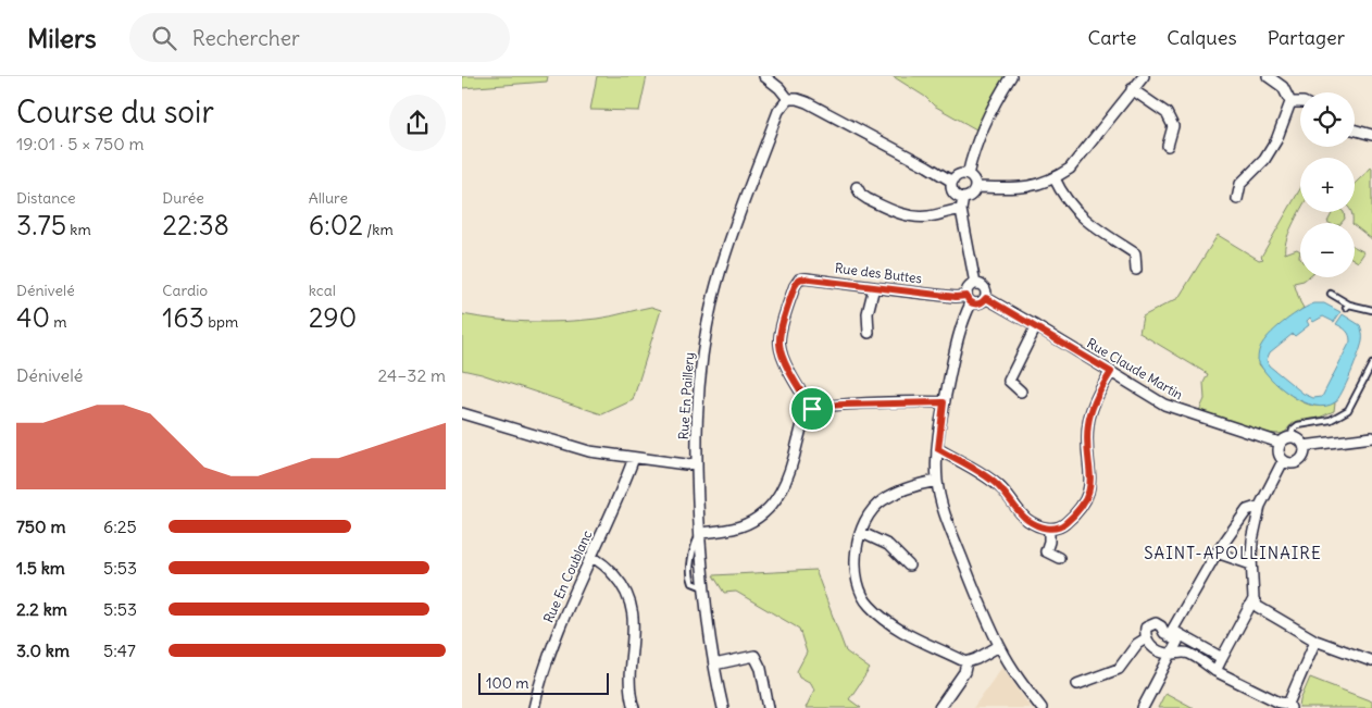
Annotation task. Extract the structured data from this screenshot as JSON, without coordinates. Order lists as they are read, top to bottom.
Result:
{
  "streets": {
    "street": [
      "Rue des Buttes",
      "Rue Claude Martin",
      "Rue En Paillery",
      "Rue En Coublanc"
    ]
  },
  "crossings": [
    ["Rue des Buttes", "Rue Claude Martin"]
  ],
  "districts": ["SAINT-APOLLINAIRE"],
  "scale_bar": "100 m",
  "page": {
    "header": "Milers",
    "search": "Rechercher",
    "nav": ["Carte", "Calques", "Partager"],
    "heading": ["Course du soir", "19:01 · 5 × 750 m"],
    "map_buttons": ["+", "−"],
    "stats": [
      ["Distance", "3.75 km"],
      ["Durée", "22:38"],
      ["Allure", "6:02 /km"],
      ["Dénivelé", "40 m"],
      ["Cardio", "163 bpm"],
      ["kcal", "290"]
    ],
    "chart": ["Dénivelé", "24–32 m"],
    "list": [
      {
        "name": "750 m",
        "note": "6:25"
      },
      {
        "name": "1.5 km",
        "note": "5:53"
      },
      {
        "name": "2.2 km",
        "note": "5:53"
      },
      {
        "name": "3.0 km",
        "note": "5:47"
      }
    ],
    "scale": "100 m"
  }
}
